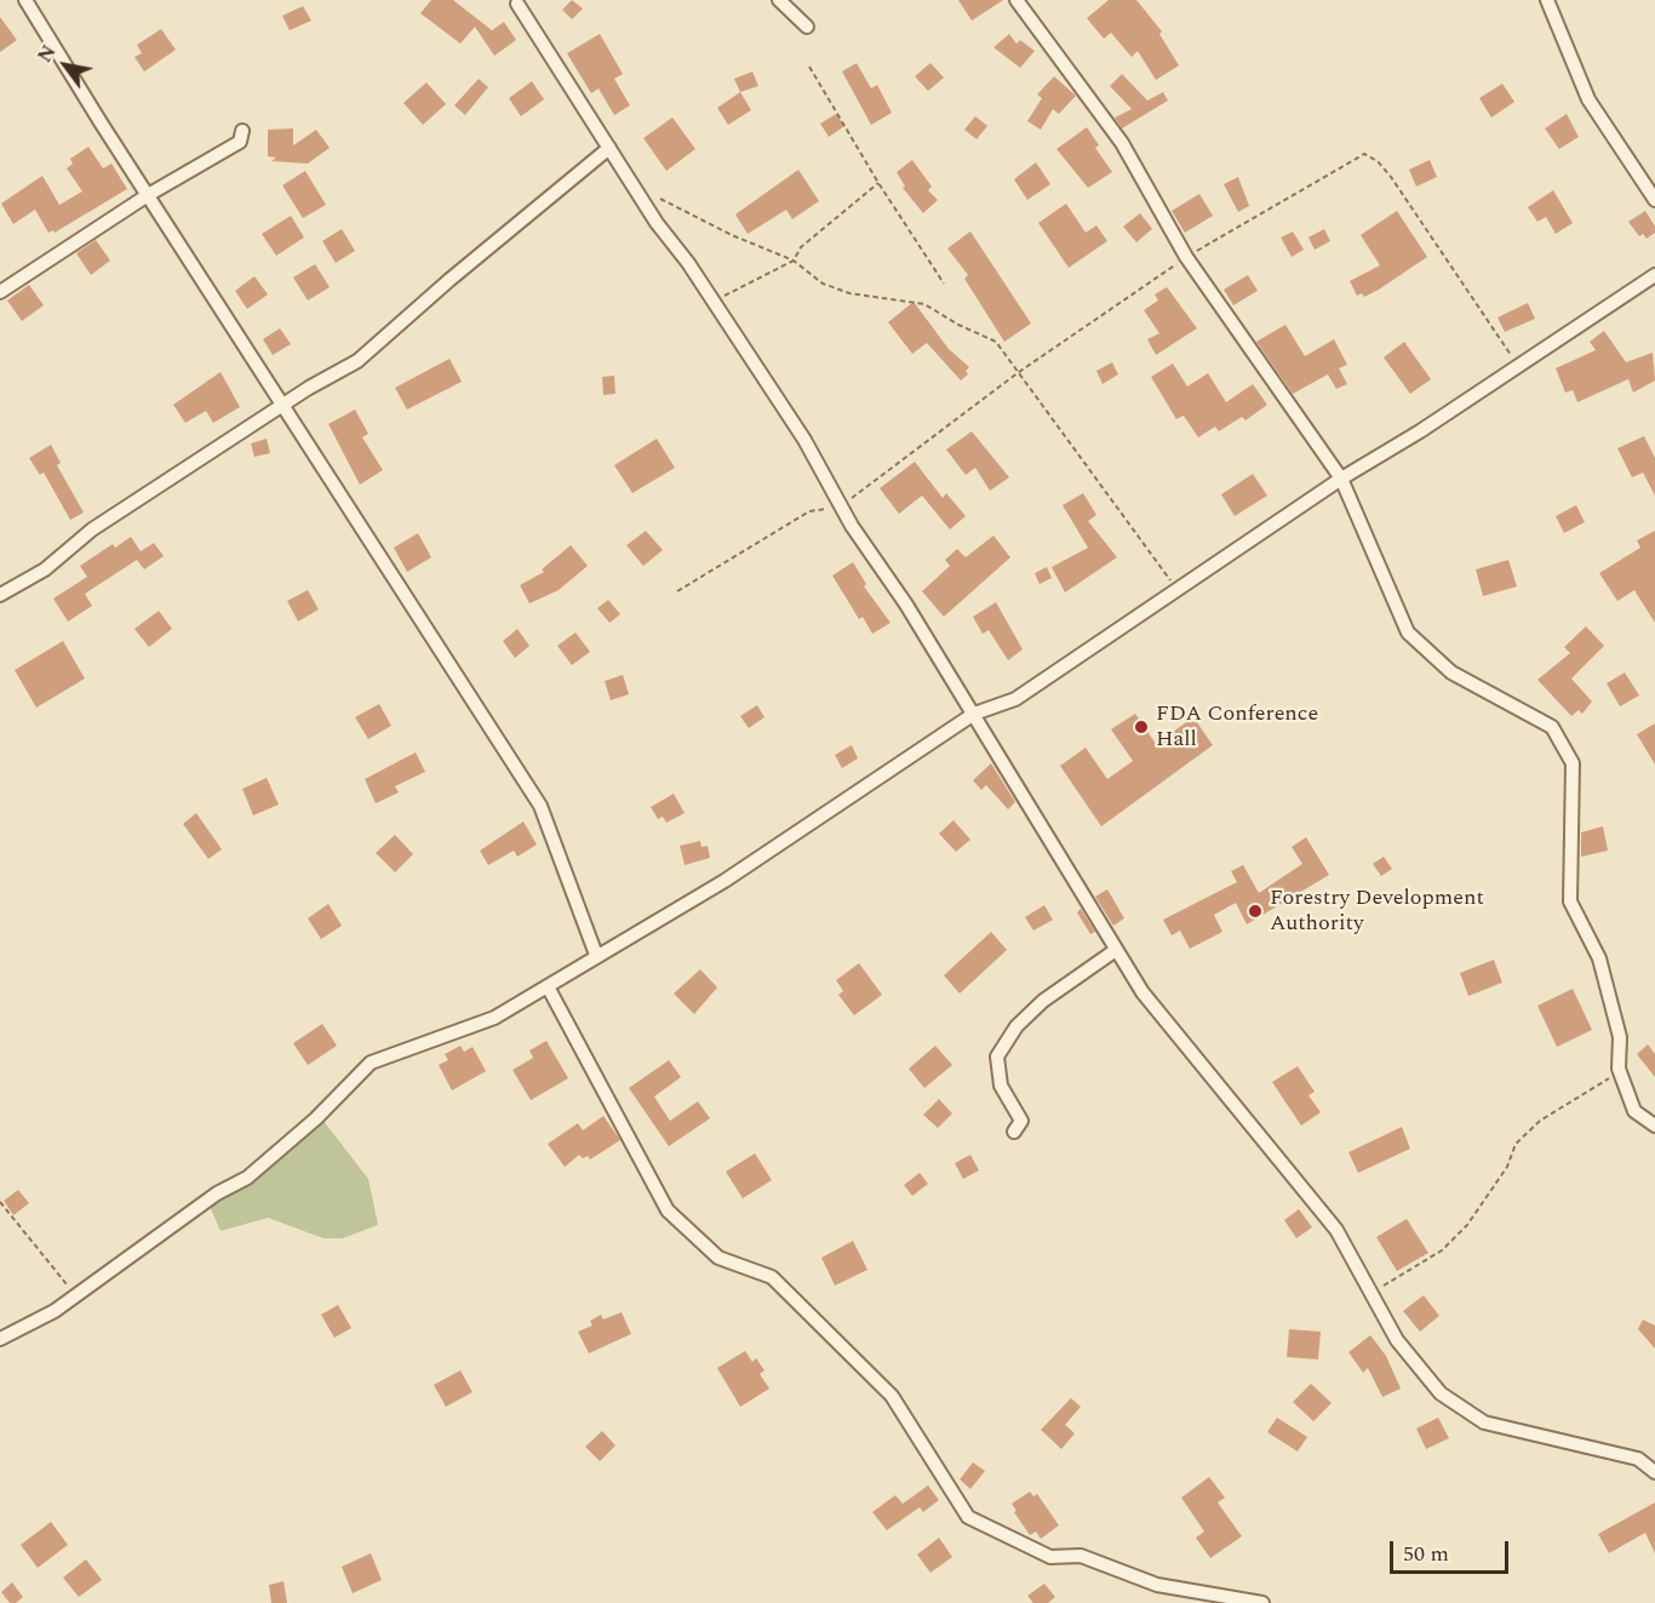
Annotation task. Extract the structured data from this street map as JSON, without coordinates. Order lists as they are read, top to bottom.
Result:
{
  "places": ["FDA Conference Hall", "Forestry Development Authority"],
  "scale_bar": "50 m",
  "north": "top left"
}
